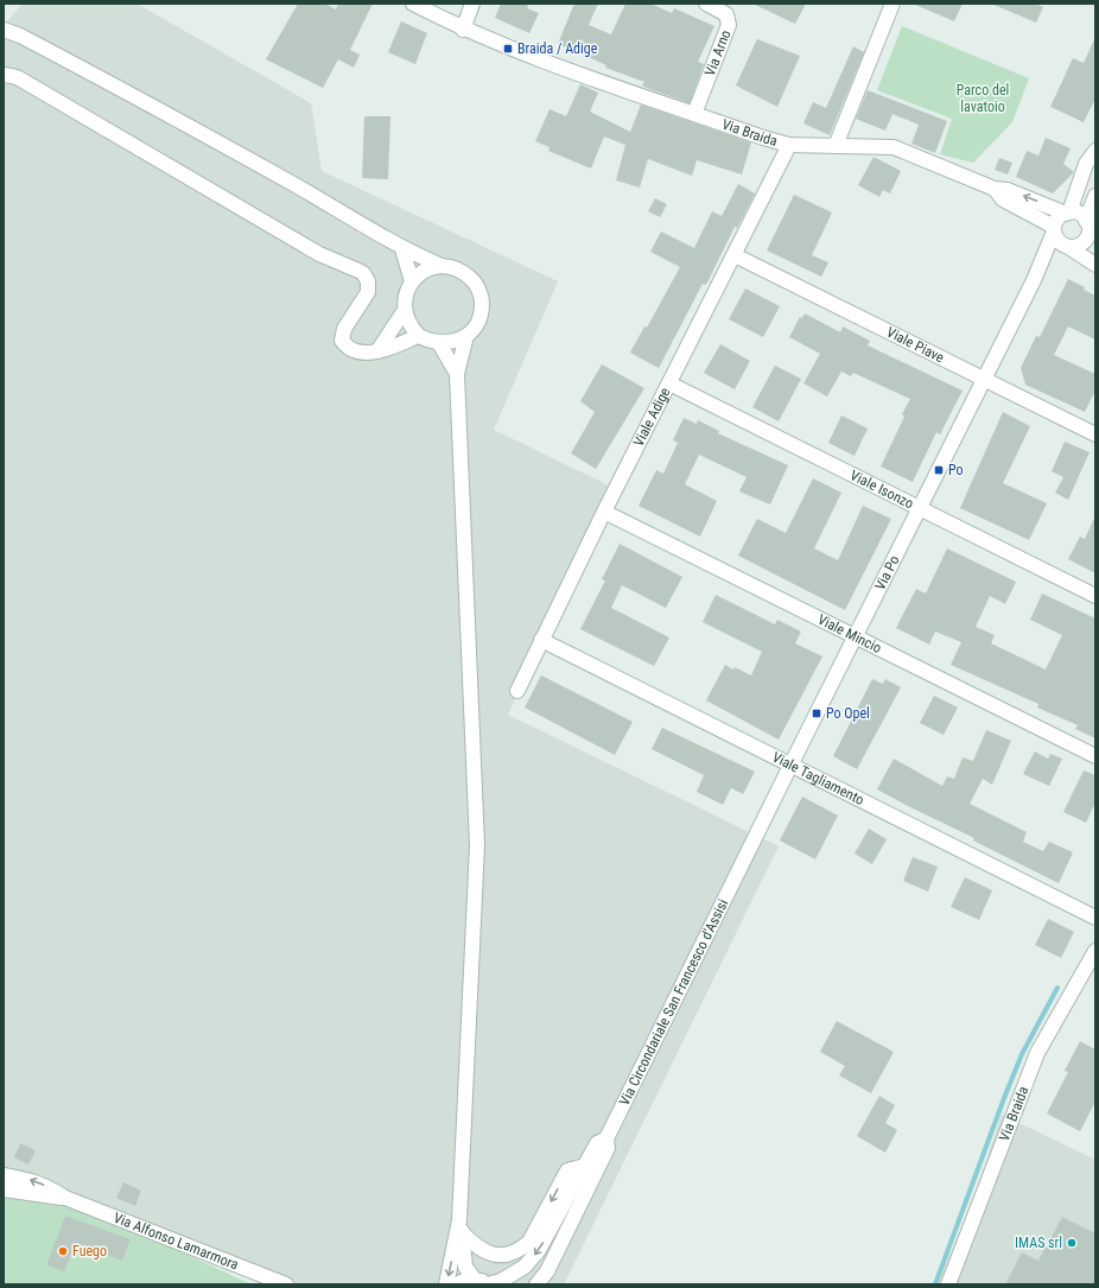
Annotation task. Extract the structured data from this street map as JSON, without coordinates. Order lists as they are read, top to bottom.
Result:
{
  "streets": {
    "street": [
      "Via Arno",
      "Via Braida",
      "Viale Piave",
      "Viale Adige",
      "Viale Isonzo",
      "Via Po",
      "Viale Mincio",
      "Viale Tagliamento",
      "Via Circondariale San Francesco d'Assisi",
      "Via Alfonso Lamarmora"
    ]
  },
  "crossings": [
    ["Via Arno", "Via Braida"],
    ["Via Braida", "Viale Adige"],
    ["Via Braida", "Via Po"],
    ["Viale Piave", "Viale Adige"],
    ["Viale Piave", "Via Po"],
    ["Viale Adige", "Viale Isonzo"],
    ["Viale Adige", "Viale Mincio"],
    ["Viale Adige", "Viale Tagliamento"],
    ["Viale Isonzo", "Via Po"],
    ["Via Po", "Viale Mincio"],
    ["Via Po", "Viale Tagliamento"],
    ["Via Po", "Via Circondariale San Francesco d'Assisi"]
  ],
  "parks": ["Parco del lavatoio"],
  "places": {
    "transit": ["Braida / Adige", "Po", "Po Opel"],
    "other": ["IMAS srl", "Fuego"]
  }
}
